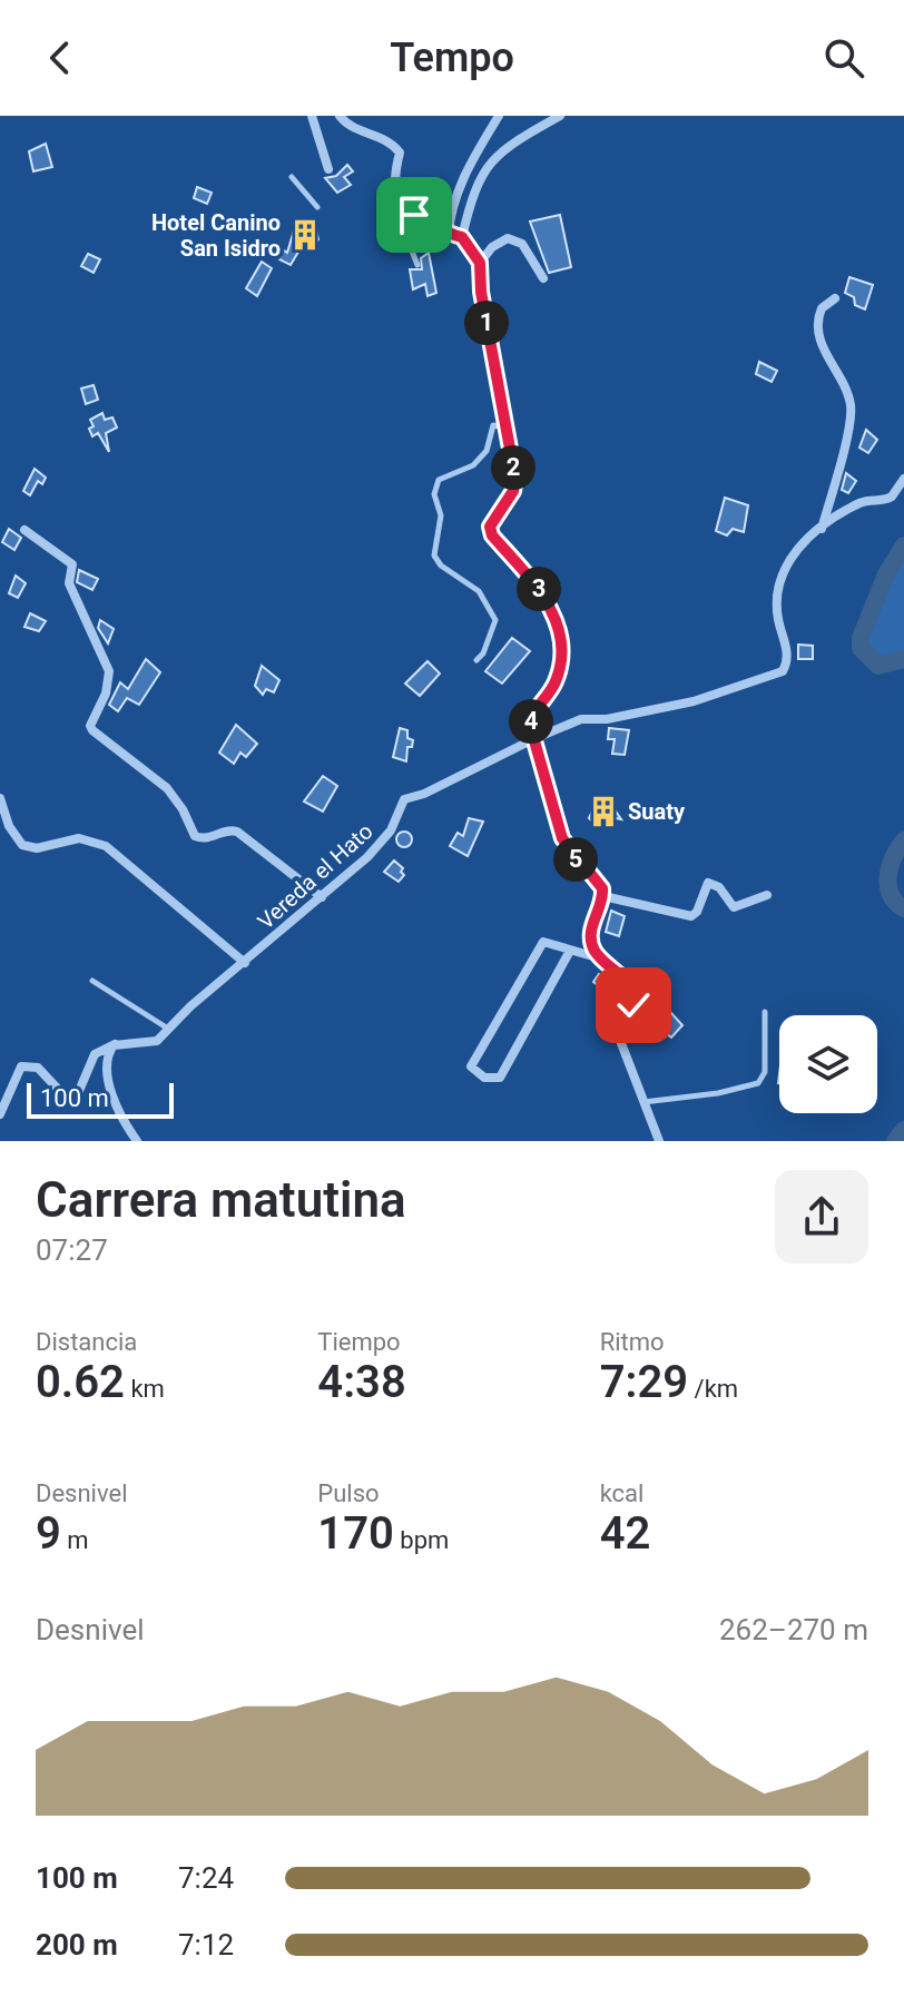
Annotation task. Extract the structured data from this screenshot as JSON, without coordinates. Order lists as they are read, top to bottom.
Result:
{
  "streets": {
    "street": ["Vereda el Hato"]
  },
  "places": {
    "building": ["Hotel Canino San Isidro", "Suaty"]
  },
  "scale_bar": "100 m",
  "page": {
    "header": "Tempo",
    "pins": [
      "1",
      "2",
      "3",
      "4",
      "5"
    ],
    "scale": "100 m",
    "heading": ["Carrera matutina", "07:27"],
    "stats": [
      ["Distancia", "0.62 km"],
      ["Tiempo", "4:38"],
      ["Ritmo", "7:29 /km"],
      ["Desnivel", "9 m"],
      ["Pulso", "170 bpm"],
      ["kcal", "42"]
    ],
    "chart": ["Desnivel", "262–270 m"],
    "list": [
      {
        "name": "100 m",
        "note": "7:24"
      },
      {
        "name": "200 m",
        "note": "7:12"
      }
    ]
  }
}
